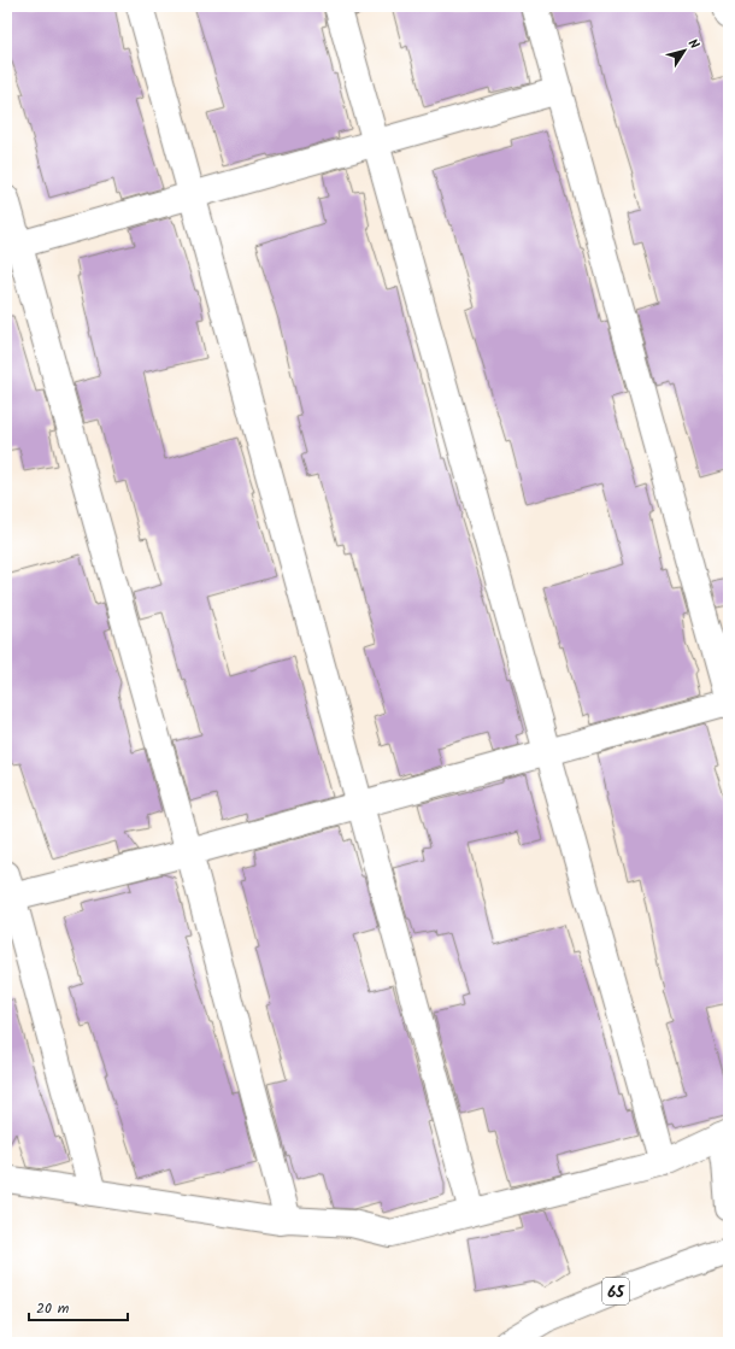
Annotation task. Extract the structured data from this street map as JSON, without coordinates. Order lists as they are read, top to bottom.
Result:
{
  "streets": {
    "street": ["65"]
  },
  "scale_bar": "20 m",
  "north": "top right"
}
